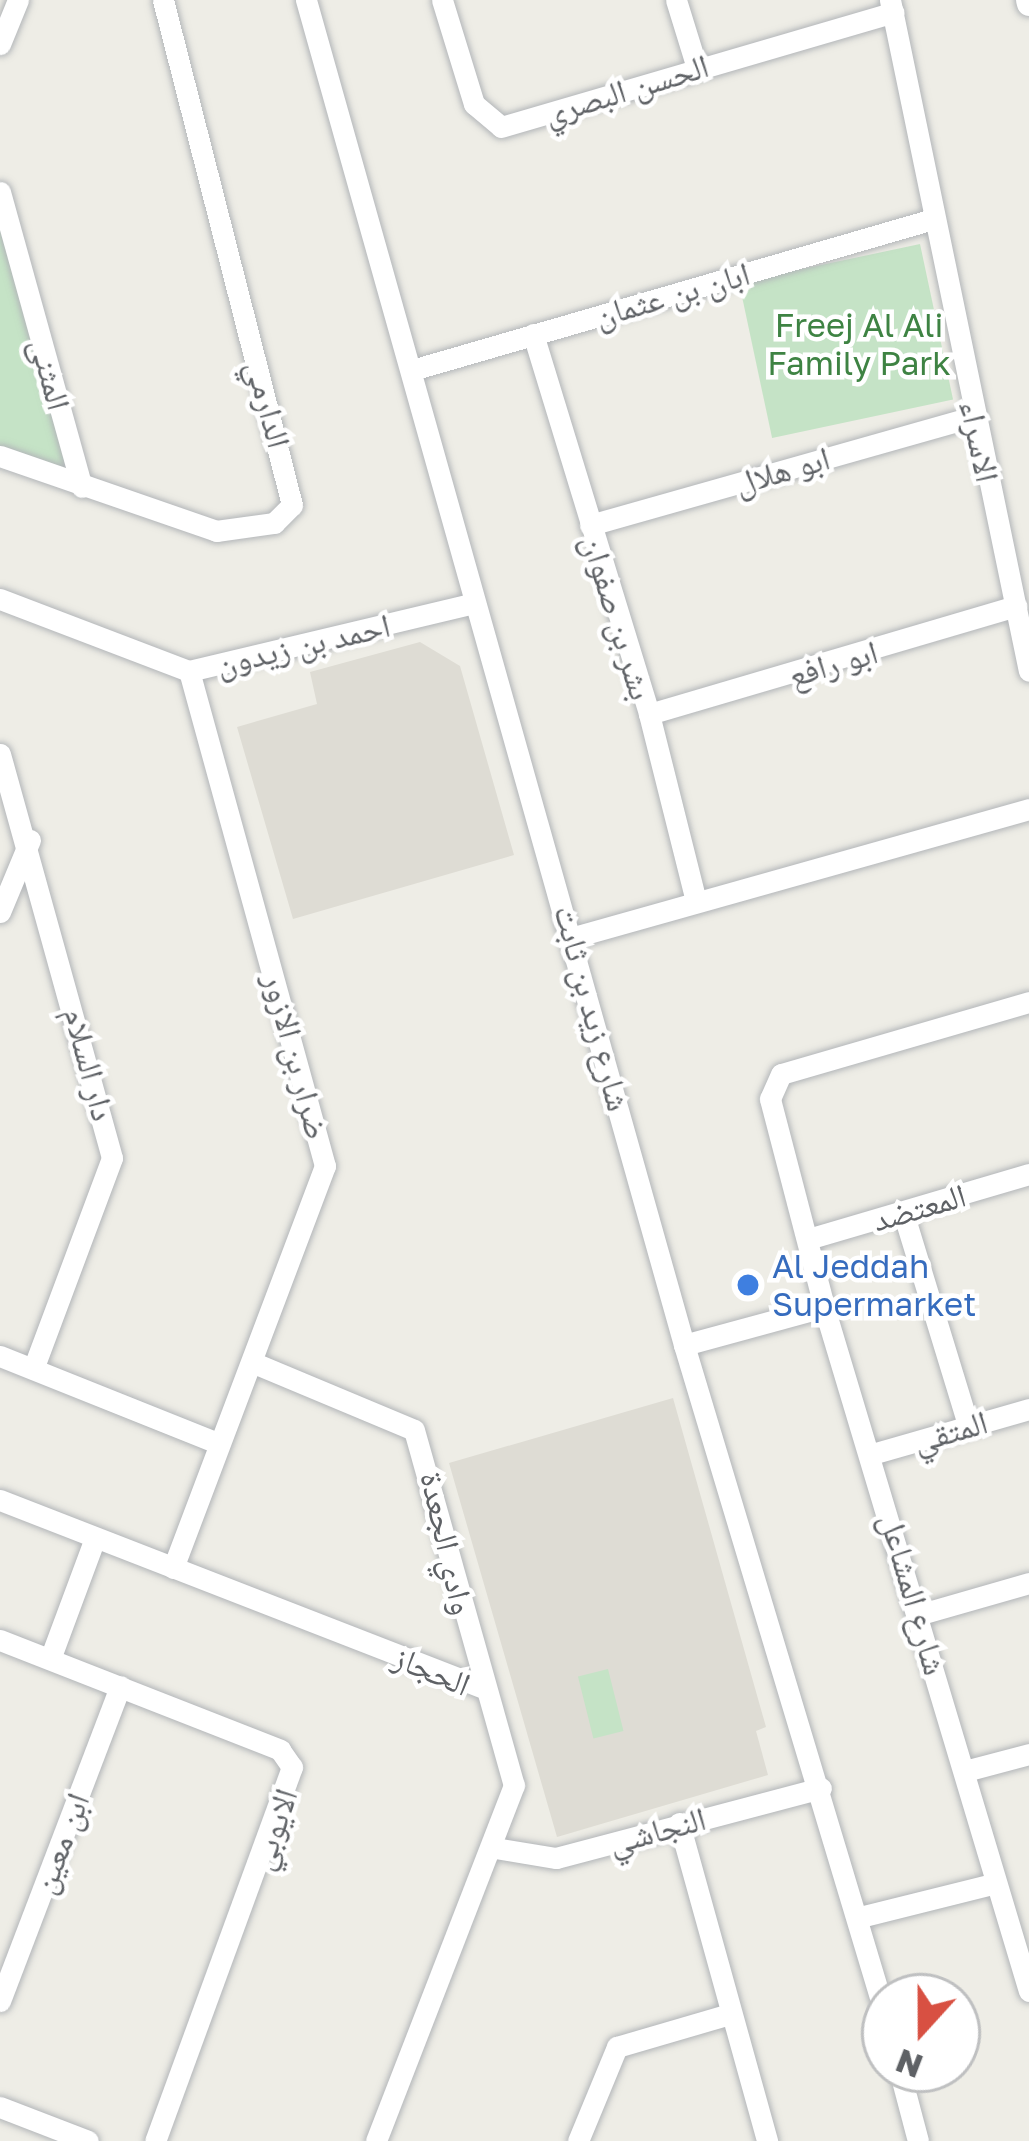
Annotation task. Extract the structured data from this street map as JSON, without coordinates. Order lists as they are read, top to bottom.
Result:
{
  "streets": {
    "street": [
      "الحسن البصري",
      "ابان بن عثمان",
      "المثنى",
      "الدارمي",
      "الاسراء",
      "ابو هلال",
      "بشر بن صفوان",
      "احمد بن زيدون",
      "ابو رافع",
      "شارع زيد بن ثابت",
      "ضرار بن الازور",
      "دار السلام",
      "المعتضد",
      "المتقي",
      "وادي الجعدة",
      "شارع المشاعل",
      "الحجاز",
      "الايوبي",
      "النجاشي",
      "ابن معين"
    ]
  },
  "crossings": [
    ["الحسن البصري", "الاسراء"],
    ["ابان بن عثمان", "الاسراء"],
    ["ابان بن عثمان", "بشر بن صفوان"],
    ["ابان بن عثمان", "شارع زيد بن ثابت"],
    ["المثنى", "الدارمي"],
    ["الاسراء", "ابو هلال"],
    ["الاسراء", "ابو رافع"],
    ["ابو هلال", "بشر بن صفوان"],
    ["بشر بن صفوان", "ابو رافع"],
    ["احمد بن زيدون", "شارع زيد بن ثابت"],
    ["احمد بن زيدون", "ضرار بن الازور"],
    ["شارع زيد بن ثابت", "النجاشي"],
    ["ضرار بن الازور", "وادي الجعدة"],
    ["ضرار بن الازور", "الحجاز"],
    ["المعتضد", "شارع المشاعل"],
    ["المتقي", "شارع المشاعل"],
    ["وادي الجعدة", "الحجاز"],
    ["الحجاز", "النجاشي"],
    ["الايوبي", "ابن معين"]
  ],
  "parks": ["Freej Al Ali Family Park"],
  "places": ["Al Jeddah Supermarket"],
  "north": "bottom"
}
